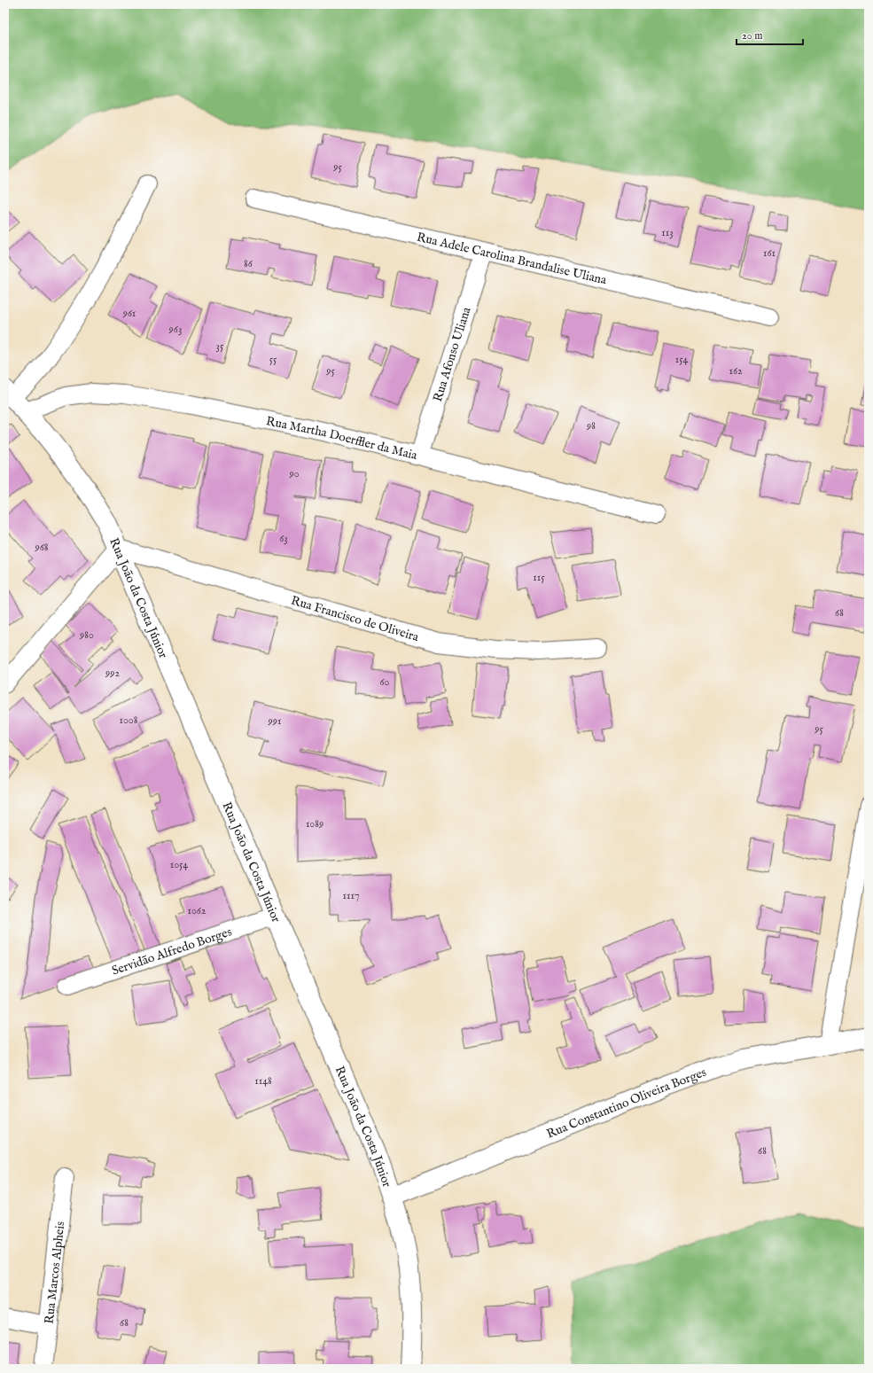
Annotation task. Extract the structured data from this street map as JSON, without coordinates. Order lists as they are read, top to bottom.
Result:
{
  "streets": {
    "main road": ["Rua João da Costa Júnior", "Rua Constantino Oliveira Borges"],
    "street": [
      "Rua Adele Carolina Brandalise Uliana",
      "Rua Afonso Uliana",
      "Rua Martha Doerffler da Maia",
      "Rua Francisco de Oliveira",
      "Servidão Alfredo Borges",
      "Rua Marcos Alpheis"
    ]
  },
  "crossings": [
    ["Rua Adele Carolina Brandalise Uliana", "Rua Afonso Uliana"],
    ["Rua Afonso Uliana", "Rua Martha Doerffler da Maia"],
    ["Rua Martha Doerffler da Maia", "Rua João da Costa Júnior"],
    ["Rua João da Costa Júnior", "Rua Francisco de Oliveira"],
    ["Rua João da Costa Júnior", "Servidão Alfredo Borges"],
    ["Rua João da Costa Júnior", "Rua Constantino Oliveira Borges"]
  ],
  "house_numbers": [
    "95",
    "113",
    "161",
    "86",
    "961",
    "963",
    "35",
    "55",
    "154",
    "95",
    "162",
    "98",
    "90",
    "63",
    "968",
    "115",
    "68",
    "980",
    "992",
    "60",
    "1008",
    "991",
    "95",
    "1089",
    "1054",
    "1117",
    "1062",
    "1148",
    "68",
    "68"
  ],
  "scale_bar": "20 m"
}
